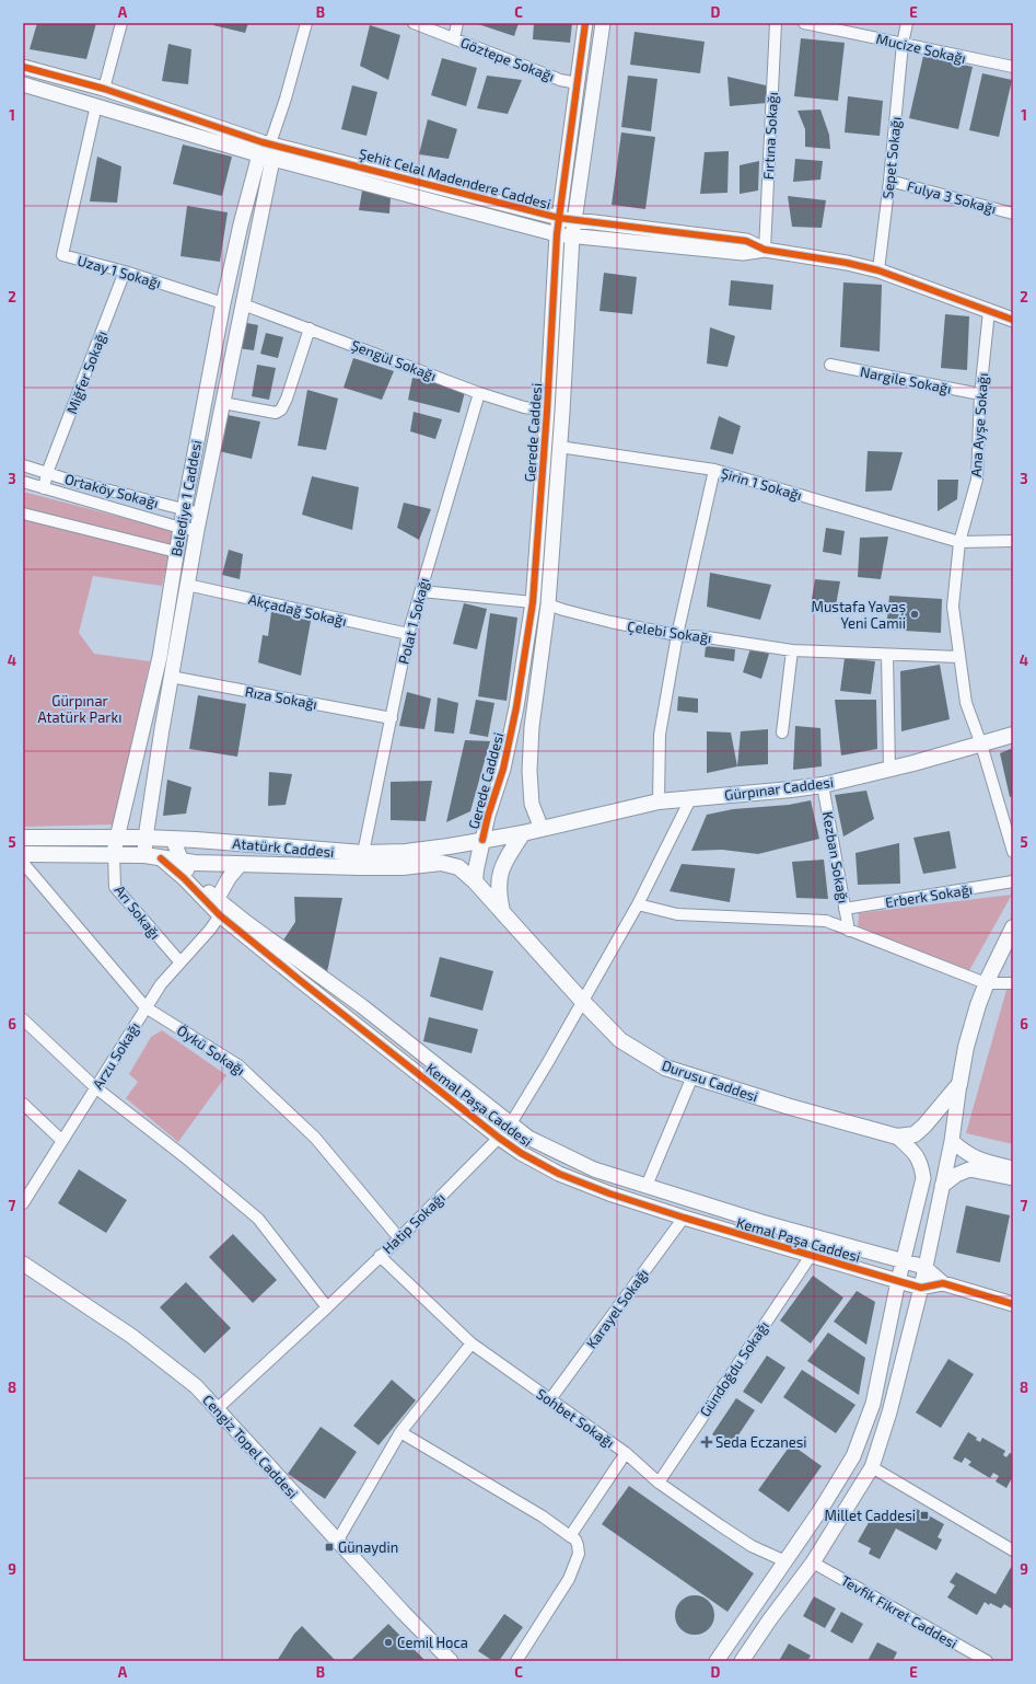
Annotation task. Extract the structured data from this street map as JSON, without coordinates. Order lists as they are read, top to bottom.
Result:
{
  "streets": {
    "main road": ["Gürpınar Caddesi", "Atatürk Caddesi", "Durusu Caddesi"],
    "street": [
      "Mucize Sokağı",
      "Göztepe Sokağı",
      "Fırtına Sokağı",
      "Sepet Sokağı",
      "Şehit Celal Madendere Caddesi",
      "Fulya 3 Sokağı",
      "Uzay 1 Sokağı",
      "Şengül Sokağı",
      "Miğfer Sokağı",
      "Nargile Sokağı",
      "Ana Ayşe Sokağı",
      "Gerede Caddesi",
      "Şirin 1 Sokağı",
      "Ortaköy Sokağı",
      "Belediye 1 Caddesi",
      "Akçadağ Sokağı",
      "Polat 1 Sokağı",
      "Çelebi Sokağı",
      "Rıza Sokağı",
      "Kezban Sokağı",
      "Erberk Sokağı",
      "Arı Sokağı",
      "Öykü Sokağı",
      "Arzu Sokağı",
      "Kemal Paşa Caddesi",
      "Hatip Sokağı",
      "Karayel Sokağı",
      "Gündoğdu Sokağı",
      "Sohbet Sokağı",
      "Cengiz Topel Caddesi",
      "Tevfik Fikret Caddesi"
    ]
  },
  "crossings": [
    ["Mucize Sokağı", "Sepet Sokağı"],
    ["Göztepe Sokağı", "Gerede Caddesi"],
    ["Fırtına Sokağı", "Şehit Celal Madendere Caddesi"],
    ["Sepet Sokağı", "Şehit Celal Madendere Caddesi"],
    ["Sepet Sokağı", "Fulya 3 Sokağı"],
    ["Şehit Celal Madendere Caddesi", "Uzay 1 Sokağı"],
    ["Şehit Celal Madendere Caddesi", "Ana Ayşe Sokağı"],
    ["Şehit Celal Madendere Caddesi", "Gerede Caddesi"],
    ["Şehit Celal Madendere Caddesi", "Belediye 1 Caddesi"],
    ["Uzay 1 Sokağı", "Miğfer Sokağı"],
    ["Uzay 1 Sokağı", "Belediye 1 Caddesi"],
    ["Şengül Sokağı", "Gerede Caddesi"],
    ["Şengül Sokağı", "Belediye 1 Caddesi"],
    ["Şengül Sokağı", "Polat 1 Sokağı"],
    ["Miğfer Sokağı", "Ortaköy Sokağı"],
    ["Nargile Sokağı", "Ana Ayşe Sokağı"],
    ["Ana Ayşe Sokağı", "Şirin 1 Sokağı"],
    ["Ana Ayşe Sokağı", "Çelebi Sokağı"],
    ["Ana Ayşe Sokağı", "Gürpınar Caddesi"],
    ["Gerede Caddesi", "Şirin 1 Sokağı"],
    ["Gerede Caddesi", "Çelebi Sokağı"],
    ["Gerede Caddesi", "Gürpınar Caddesi"],
    ["Gerede Caddesi", "Atatürk Caddesi"],
    ["Ortaköy Sokağı", "Belediye 1 Caddesi"],
    ["Belediye 1 Caddesi", "Akçadağ Sokağı"],
    ["Belediye 1 Caddesi", "Rıza Sokağı"],
    ["Belediye 1 Caddesi", "Atatürk Caddesi"],
    ["Belediye 1 Caddesi", "Arı Sokağı"],
    ["Akçadağ Sokağı", "Polat 1 Sokağı"],
    ["Polat 1 Sokağı", "Rıza Sokağı"],
    ["Polat 1 Sokağı", "Atatürk Caddesi"],
    ["Gürpınar Caddesi", "Atatürk Caddesi"],
    ["Gürpınar Caddesi", "Kezban Sokağı"],
    ["Atatürk Caddesi", "Arı Sokağı"],
    ["Atatürk Caddesi", "Durusu Caddesi"],
    ["Atatürk Caddesi", "Kemal Paşa Caddesi"],
    ["Kezban Sokağı", "Erberk Sokağı"],
    ["Arı Sokağı", "Arzu Sokağı"],
    ["Öykü Sokağı", "Arzu Sokağı"],
    ["Öykü Sokağı", "Hatip Sokağı"],
    ["Arzu Sokağı", "Kemal Paşa Caddesi"],
    ["Kemal Paşa Caddesi", "Hatip Sokağı"],
    ["Kemal Paşa Caddesi", "Karayel Sokağı"],
    ["Kemal Paşa Caddesi", "Gündoğdu Sokağı"],
    ["Hatip Sokağı", "Sohbet Sokağı"],
    ["Hatip Sokağı", "Cengiz Topel Caddesi"],
    ["Karayel Sokağı", "Sohbet Sokağı"],
    ["Gündoğdu Sokağı", "Sohbet Sokağı"]
  ],
  "parks": ["Gürpınar Atatürk Parkı"],
  "places": {
    "other": ["Mustafa Yavaş Yeni Camii", "Cemil Hoca"],
    "health": ["Seda Eczanesi"],
    "transit": ["Millet Caddesi", "Günaydin"]
  },
  "grid": {
    "columns": [
      "A",
      "B",
      "C",
      "D",
      "E"
    ],
    "rows": [
      "1",
      "2",
      "3",
      "4",
      "5",
      "6",
      "7",
      "8",
      "9"
    ]
  }
}
